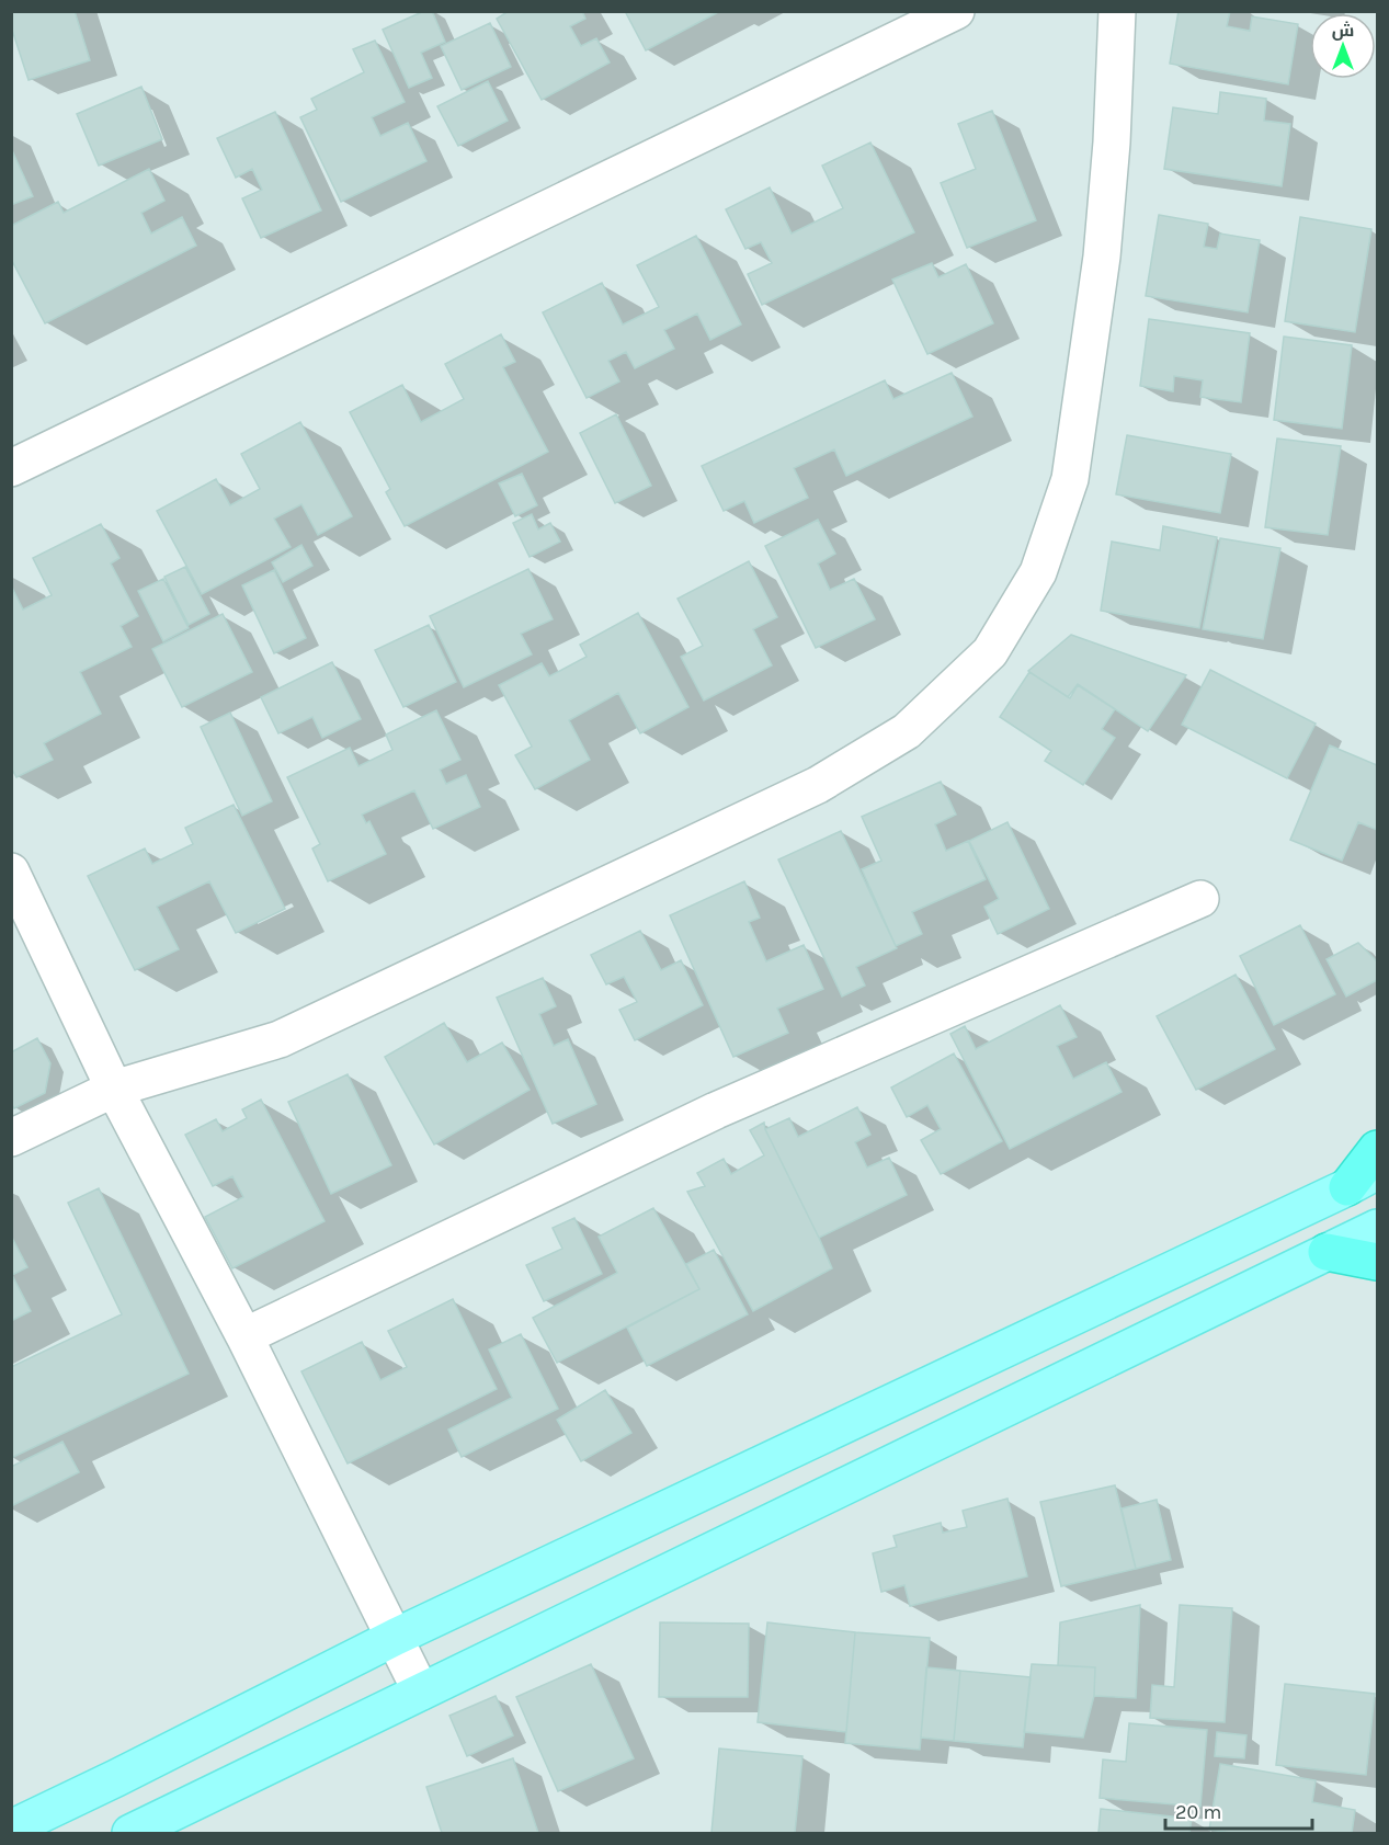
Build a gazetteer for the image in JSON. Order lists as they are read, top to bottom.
{
  "scale_bar": "20 m",
  "north": "top"
}
